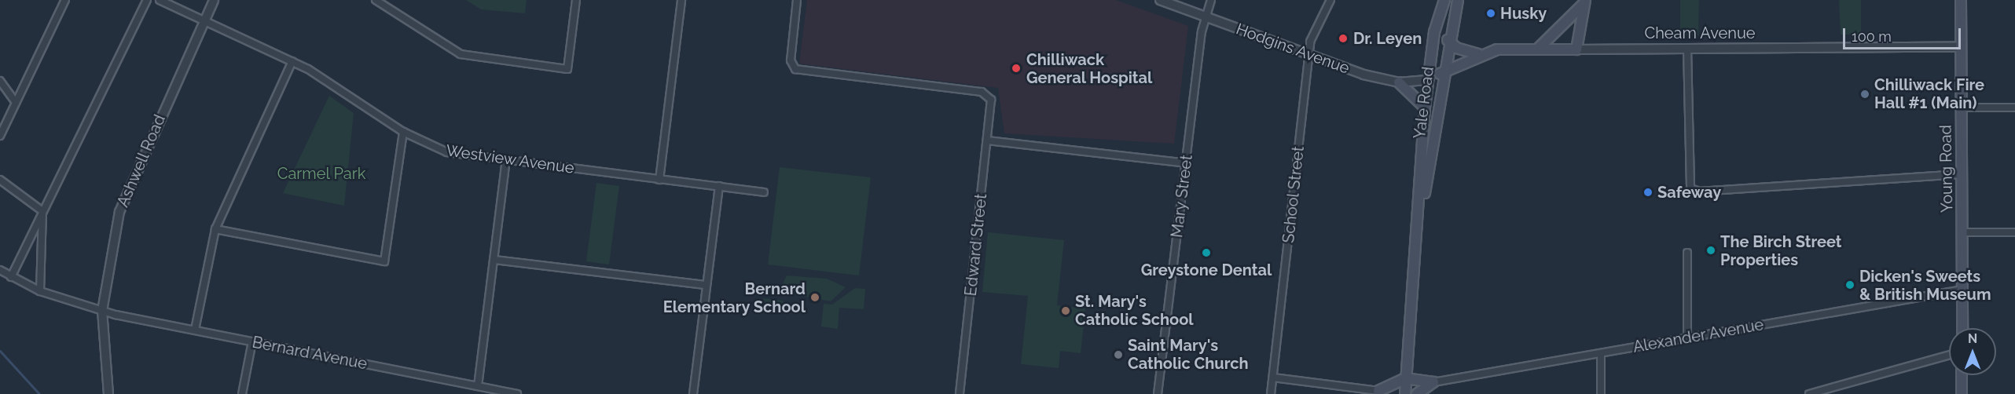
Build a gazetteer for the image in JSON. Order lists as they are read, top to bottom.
{
  "streets": {
    "main road": ["Cheam Avenue", "Yale Road", "Young Road"],
    "street": [
      "Hodgins Avenue",
      "Westview Avenue",
      "Ashwell Road",
      "School Street",
      "Mary Street",
      "Edward Street",
      "Alexander Avenue",
      "Bernard Avenue"
    ]
  },
  "crossings": [
    ["Cheam Avenue", "Hodgins Avenue"],
    ["Cheam Avenue", "Yale Road"],
    ["Cheam Avenue", "Young Road"],
    ["Hodgins Avenue", "Yale Road"],
    ["Hodgins Avenue", "School Street"],
    ["Hodgins Avenue", "Mary Street"],
    ["Westview Avenue", "Ashwell Road"],
    ["Ashwell Road", "Bernard Avenue"],
    ["Young Road", "Alexander Avenue"]
  ],
  "parks": ["Carmel Park"],
  "places": [
    "Husky",
    "Dr. Leyen",
    "Chilliwack General Hospital",
    "Chilliwack Fire Hall #1 (Main)",
    "Safeway",
    "The Birch Street Properties",
    "Greystone Dental",
    "Dicken's Sweets & British Museum",
    "Bernard Elementary School",
    "St. Mary's Catholic School",
    "Saint Mary's Catholic Church"
  ],
  "scale_bar": "100 m",
  "north": "top"
}
